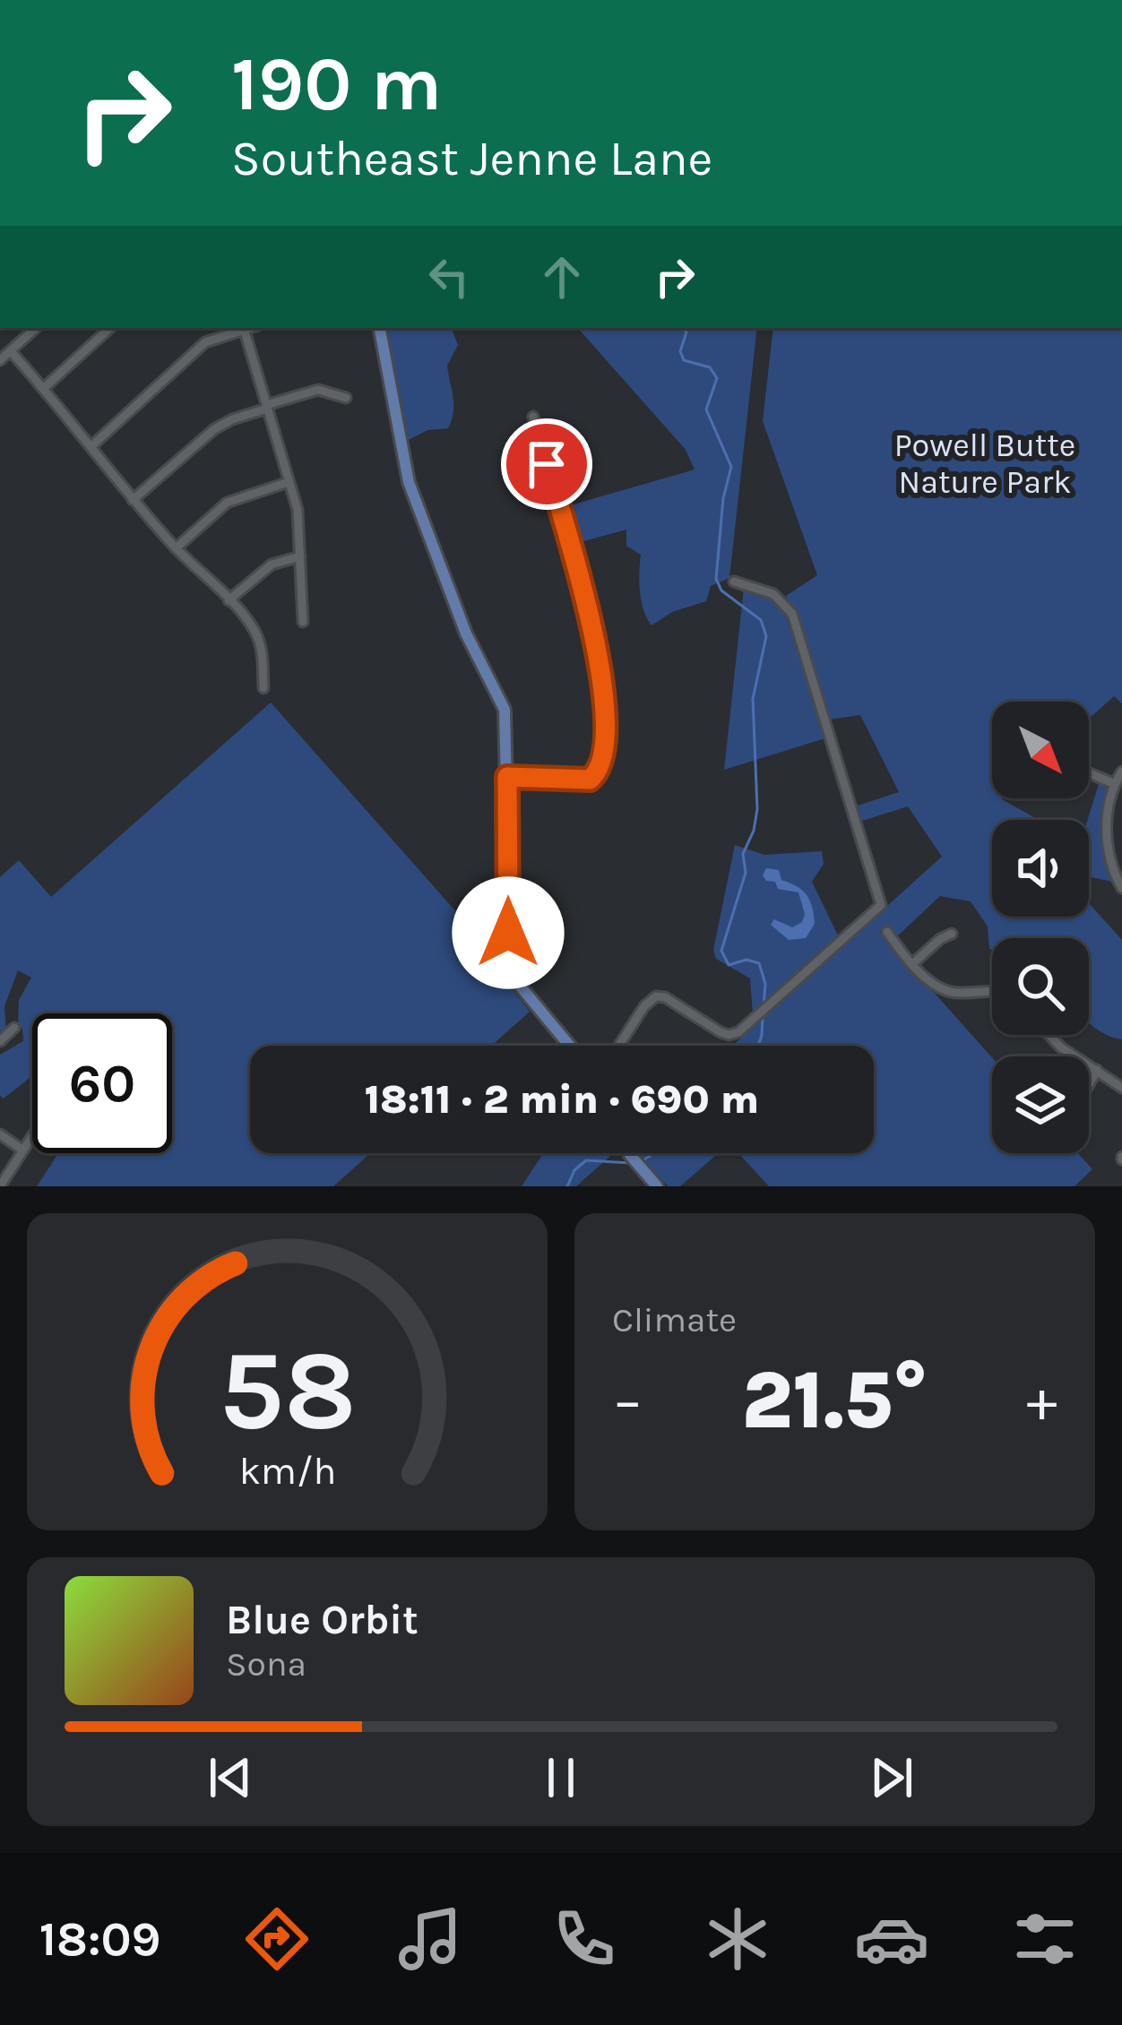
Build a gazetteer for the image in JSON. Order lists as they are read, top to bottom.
{
  "parks": ["Powell Butte Nature Park"],
  "north": "bottom right",
  "page": {
    "turn": ["190 m", "Southeast Jenne Lane"],
    "limit": "60",
    "trip": "18:11 · 2 min · 690 m",
    "tile": "Climate",
    "heat": ["−", "21.5°", "+"],
    "song": ["Blue Orbit", "Sona"],
    "tabs": "18:09",
    "gauge": ["58", "km/h"]
  }
}
